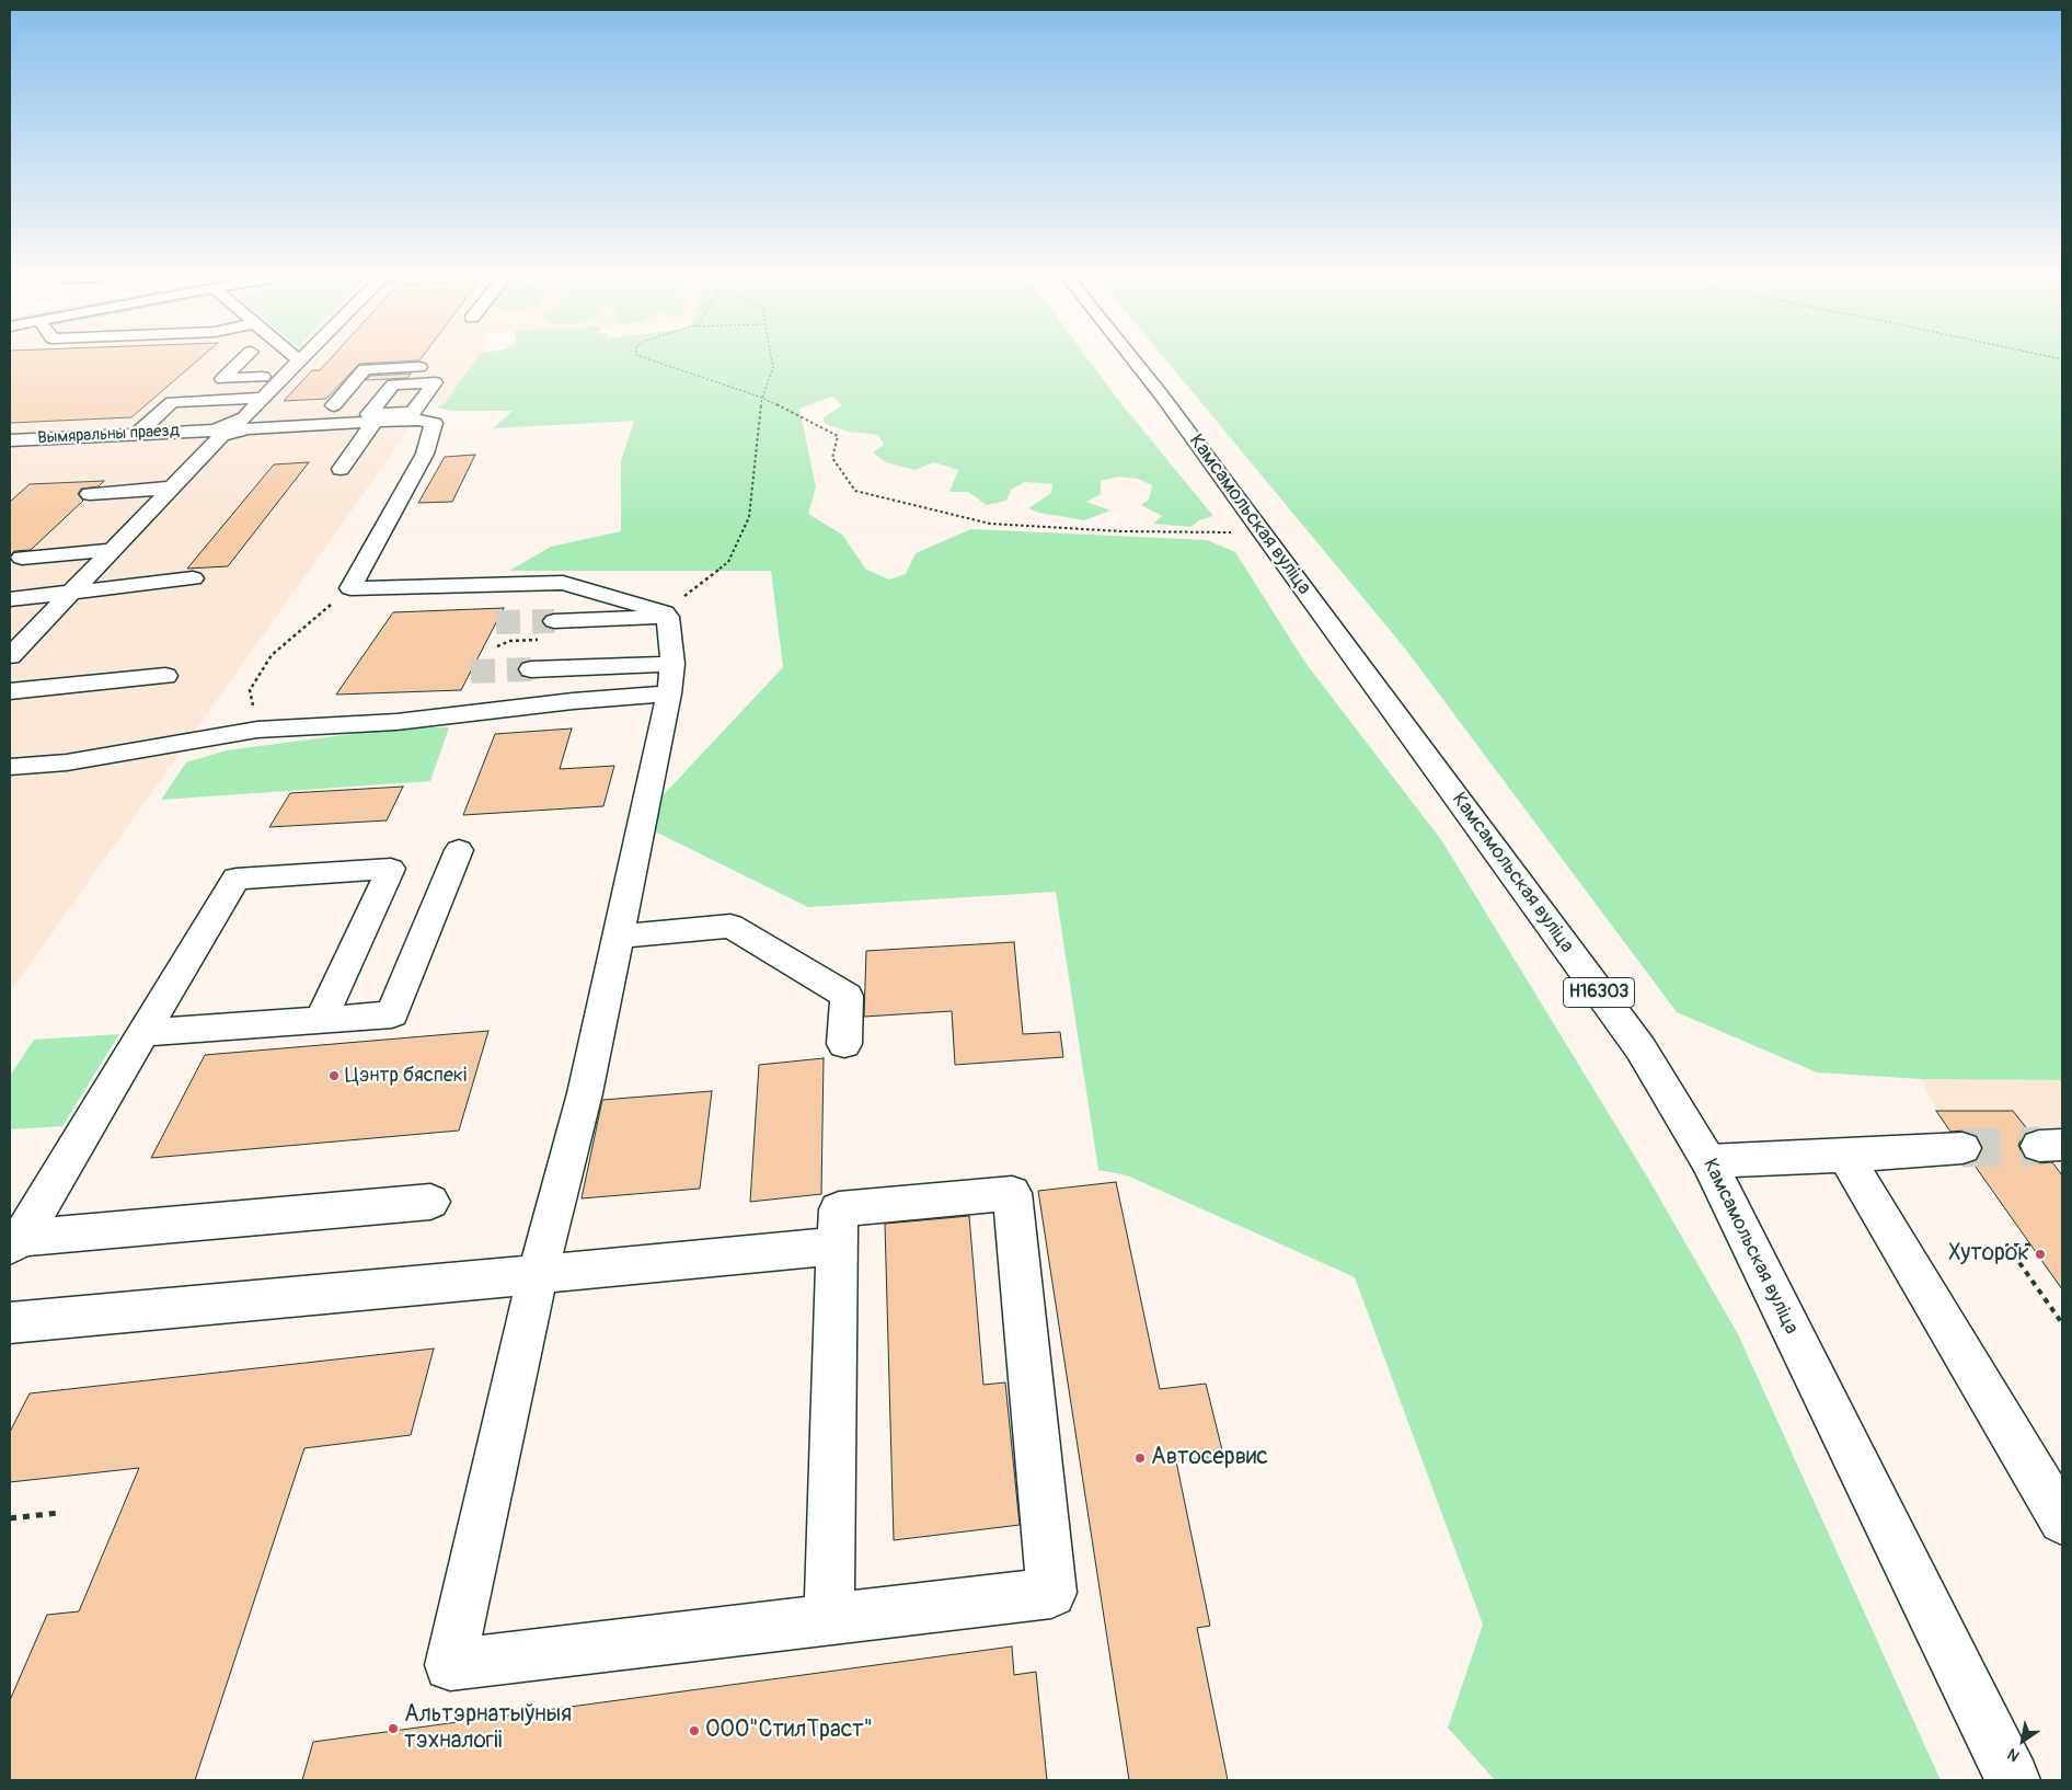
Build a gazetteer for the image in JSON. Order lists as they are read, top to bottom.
{
  "streets": {
    "main road": ["Вымяральны праезд", "Камсамольская вуліца", "Н16303"]
  },
  "places": [
    "Цэнтр бяспекі",
    "Хуторок",
    "Автосервис",
    "Альтэрнатыўныя тэхналогіі",
    "ООО\"СтилТраст\""
  ],
  "north": "bottom left"
}
